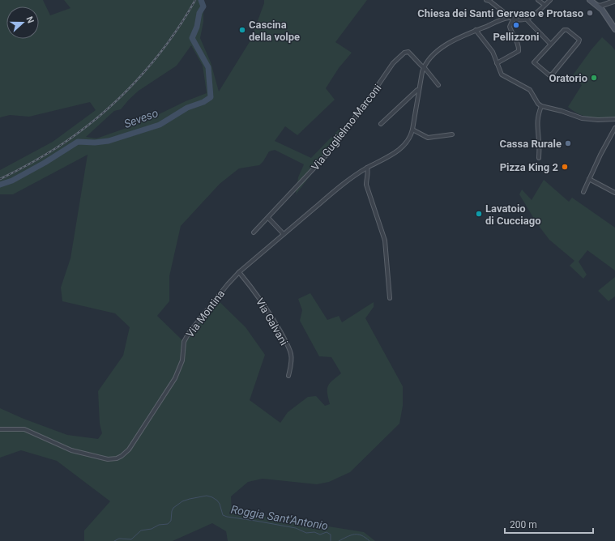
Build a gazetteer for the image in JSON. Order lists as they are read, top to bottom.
{
  "streets": {
    "street": ["Via Guglielmo Marconi", "Via Montina", "Via Galvani"]
  },
  "crossings": [
    ["Via Guglielmo Marconi", "Via Montina"],
    ["Via Montina", "Via Galvani"]
  ],
  "water": ["Seveso", "Roggia Sant'Antonio"],
  "places": [
    "Chiesa dei Santi Gervaso e Protaso",
    "Pellizzoni",
    "Cascina della volpe",
    "Oratorio",
    "Cassa Rurale",
    "Pizza King 2",
    "Lavatoio di Cucciago"
  ],
  "scale_bar": "200 m",
  "north": "right"
}
